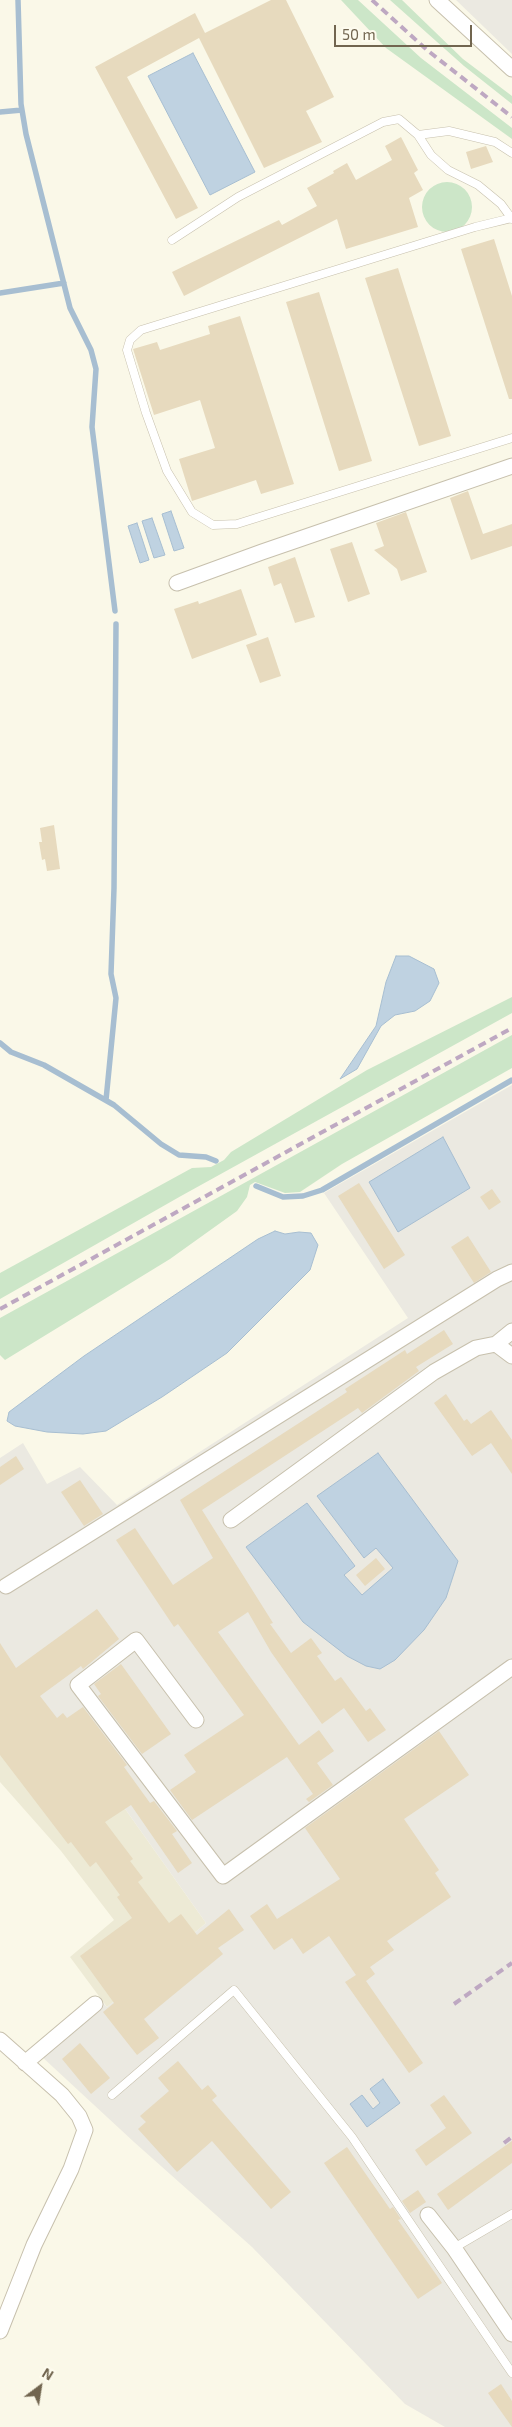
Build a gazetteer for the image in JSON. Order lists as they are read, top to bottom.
{
  "scale_bar": "50 m",
  "north": "top right"
}
